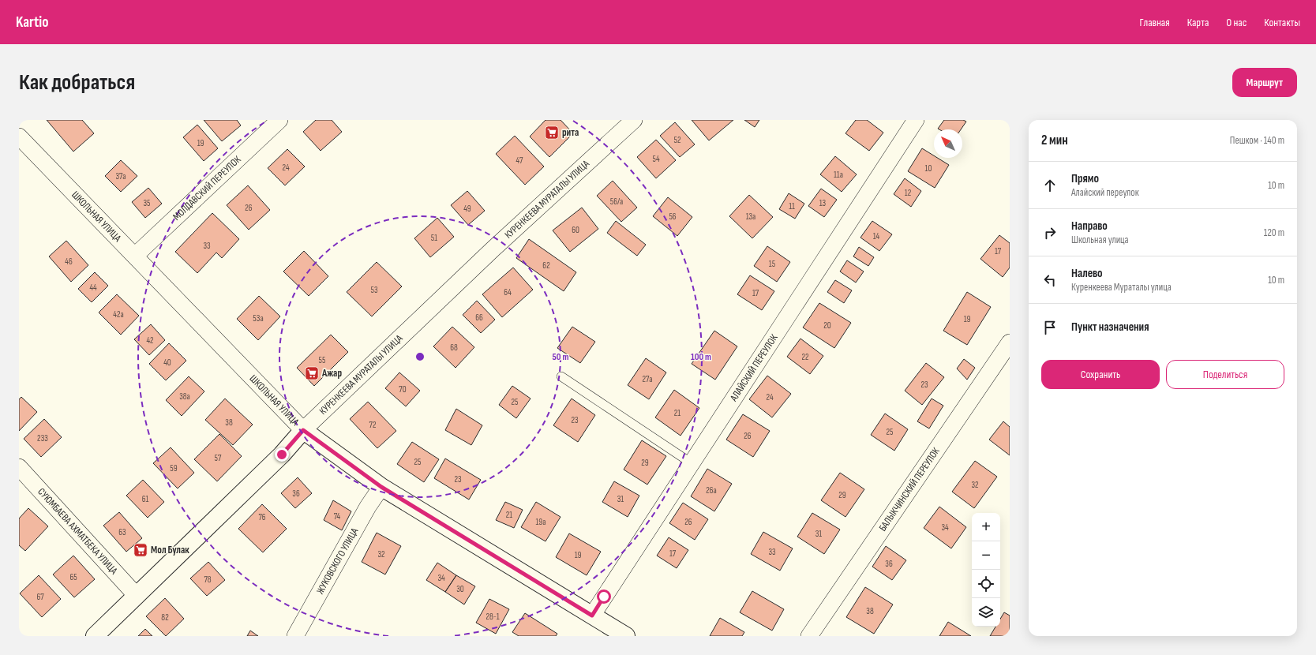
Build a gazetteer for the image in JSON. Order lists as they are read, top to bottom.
{
  "streets": {
    "street": [
      "МОЛДАВСКИЙ ПЕРЕУЛОК",
      "КУРЕНКЕЕВА МУРАТАЛЫ УЛИЦА",
      "ШКОЛЬНАЯ УЛИЦА",
      "АЛАЙСКИЙ ПЕРЕУЛОК",
      "БАЛЫКЧИНСКИЙ ПЕРЕУЛОК",
      "СУЮМБАЕВА АХМАТБЕКА УЛИЦА",
      "ЖУКОВСКОГО УЛИЦА"
    ]
  },
  "crossings": [
    ["МОЛДАВСКИЙ ПЕРЕУЛОК", "ШКОЛЬНАЯ УЛИЦА"],
    ["КУРЕНКЕЕВА МУРАТАЛЫ УЛИЦА", "ШКОЛЬНАЯ УЛИЦА"],
    ["КУРЕНКЕЕВА МУРАТАЛЫ УЛИЦА", "СУЮМБАЕВА АХМАТБЕКА УЛИЦА"],
    ["ШКОЛЬНАЯ УЛИЦА", "АЛАЙСКИЙ ПЕРЕУЛОК"],
    ["ШКОЛЬНАЯ УЛИЦА", "ЖУКОВСКОГО УЛИЦА"]
  ],
  "places": {
    "supermarket": ["рита", "Ажар", "Мол Булак"]
  },
  "house_numbers": [
    "52",
    "19",
    "54",
    "47",
    "24",
    "10",
    "11а",
    "37а",
    "12",
    "56/a",
    "35",
    "13",
    "11",
    "26",
    "49",
    "56",
    "13а",
    "60",
    "14",
    "51",
    "33",
    "17",
    "46",
    "15",
    "62",
    "44",
    "53",
    "64",
    "17",
    "42а",
    "66",
    "53a",
    "19",
    "20",
    "42",
    "68",
    "22",
    "55",
    "40",
    "27а",
    "23",
    "70",
    "38а",
    "24",
    "25",
    "21",
    "23",
    "38",
    "72",
    "25",
    "26",
    "233",
    "57",
    "25",
    "29",
    "59",
    "23",
    "32",
    "26а",
    "36",
    "29",
    "61",
    "31",
    "21",
    "74",
    "76",
    "19а",
    "26",
    "34",
    "63",
    "31",
    "33",
    "17",
    "32",
    "19",
    "36",
    "65",
    "34",
    "78",
    "30",
    "67",
    "38",
    "28-1",
    "82"
  ],
  "north": "top left",
  "page": {
    "header": "Kartio",
    "nav": [
      "Главная",
      "Карта",
      "О нас",
      "Контакты"
    ],
    "buttons": [
      "Маршрут",
      ["Сохранить", "Поделиться"]
    ],
    "title": "Как добраться",
    "heading": ["2 мин", "Пешком · 140 m"],
    "list": [
      ["Прямо", "Алайский переулок", "10 m"],
      ["Направо", "Школьная улица", "120 m"],
      ["Налево", "Куренкеева Мураталы улица", "10 m"],
      "Пункт назначения"
    ],
    "map_buttons": ["+", "−"]
  },
  "rings": ["50 m", "100 m"]
}
